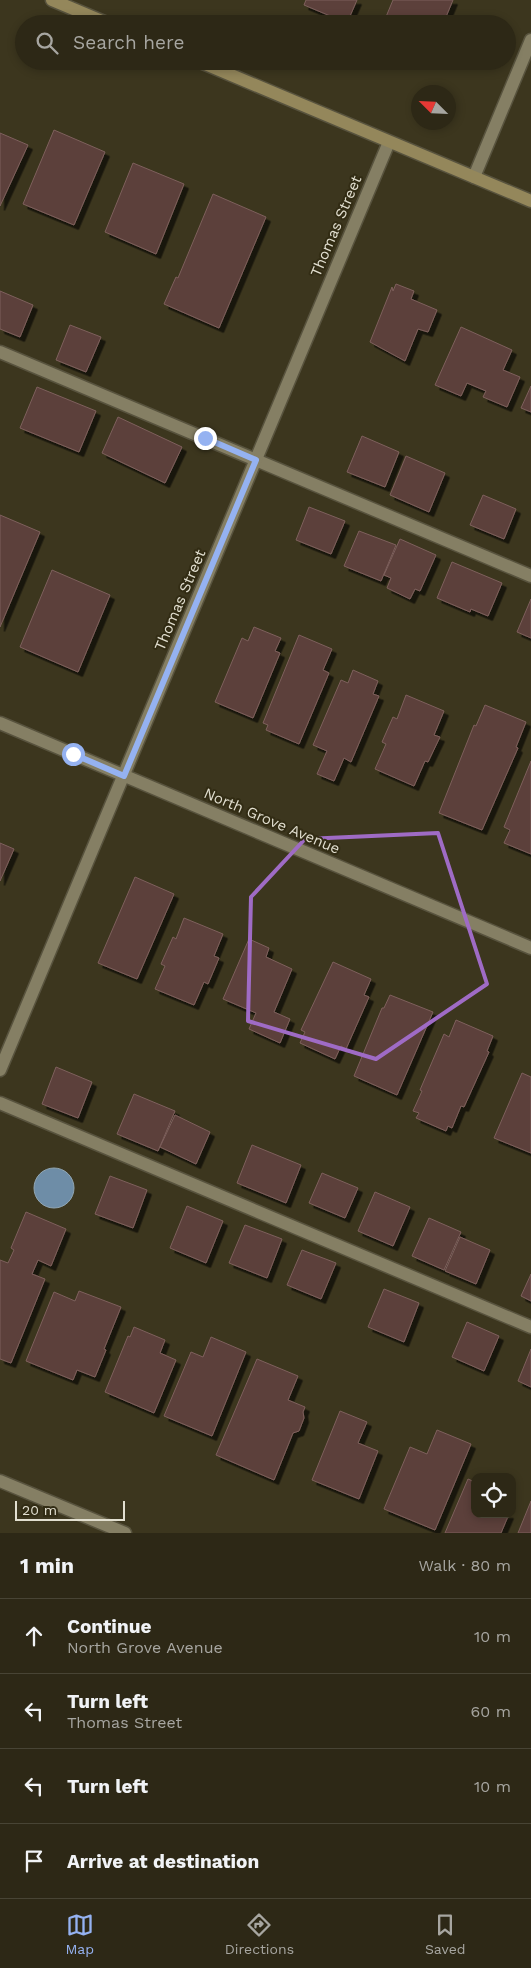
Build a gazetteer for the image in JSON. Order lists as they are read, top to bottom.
{
  "streets": {
    "street": ["Thomas Street", "North Grove Avenue"]
  },
  "crossings": [
    ["Thomas Street", "North Grove Avenue"]
  ],
  "scale_bar": "20 m",
  "north": "top left",
  "page": {
    "search": "Search here",
    "scale": "20 m",
    "heading": ["1 min", "Walk · 80 m"],
    "list": [
      ["Continue", "North Grove Avenue", "10 m"],
      ["Turn left", "Thomas Street", "60 m"],
      ["Turn left", "10 m"],
      "Arrive at destination"
    ],
    "nav": ["Map", "Directions", "Saved"]
  }
}
